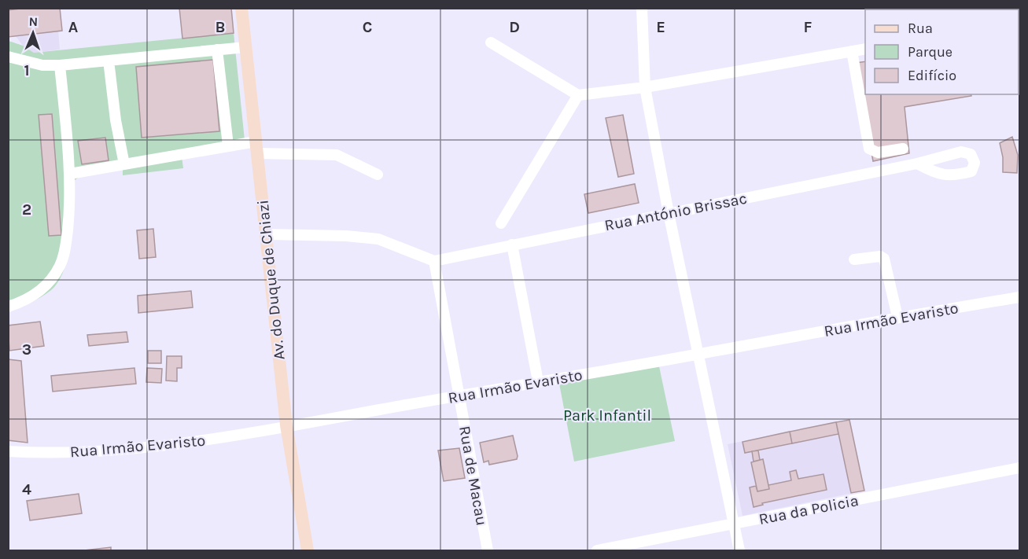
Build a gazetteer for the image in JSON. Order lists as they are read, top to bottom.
{
  "streets": {
    "main road": ["Av. do Duque de Chiazi"],
    "street": [
      "Rua António Brissac",
      "Rua Irmão Evaristo",
      "Rua de Macau",
      "Rua da Policia"
    ]
  },
  "crossings": [
    ["Rua António Brissac", "Rua de Macau"],
    ["Av. do Duque de Chiazi", "Rua Irmão Evaristo"],
    ["Rua Irmão Evaristo", "Rua de Macau"]
  ],
  "parks": ["Park Infantil"],
  "legend": ["Rua", "Parque", "Edifício"],
  "north": "top",
  "grid": {
    "columns": [
      "A",
      "B",
      "C",
      "D",
      "E",
      "F"
    ],
    "rows": [
      "1",
      "2",
      "3",
      "4"
    ]
  }
}
